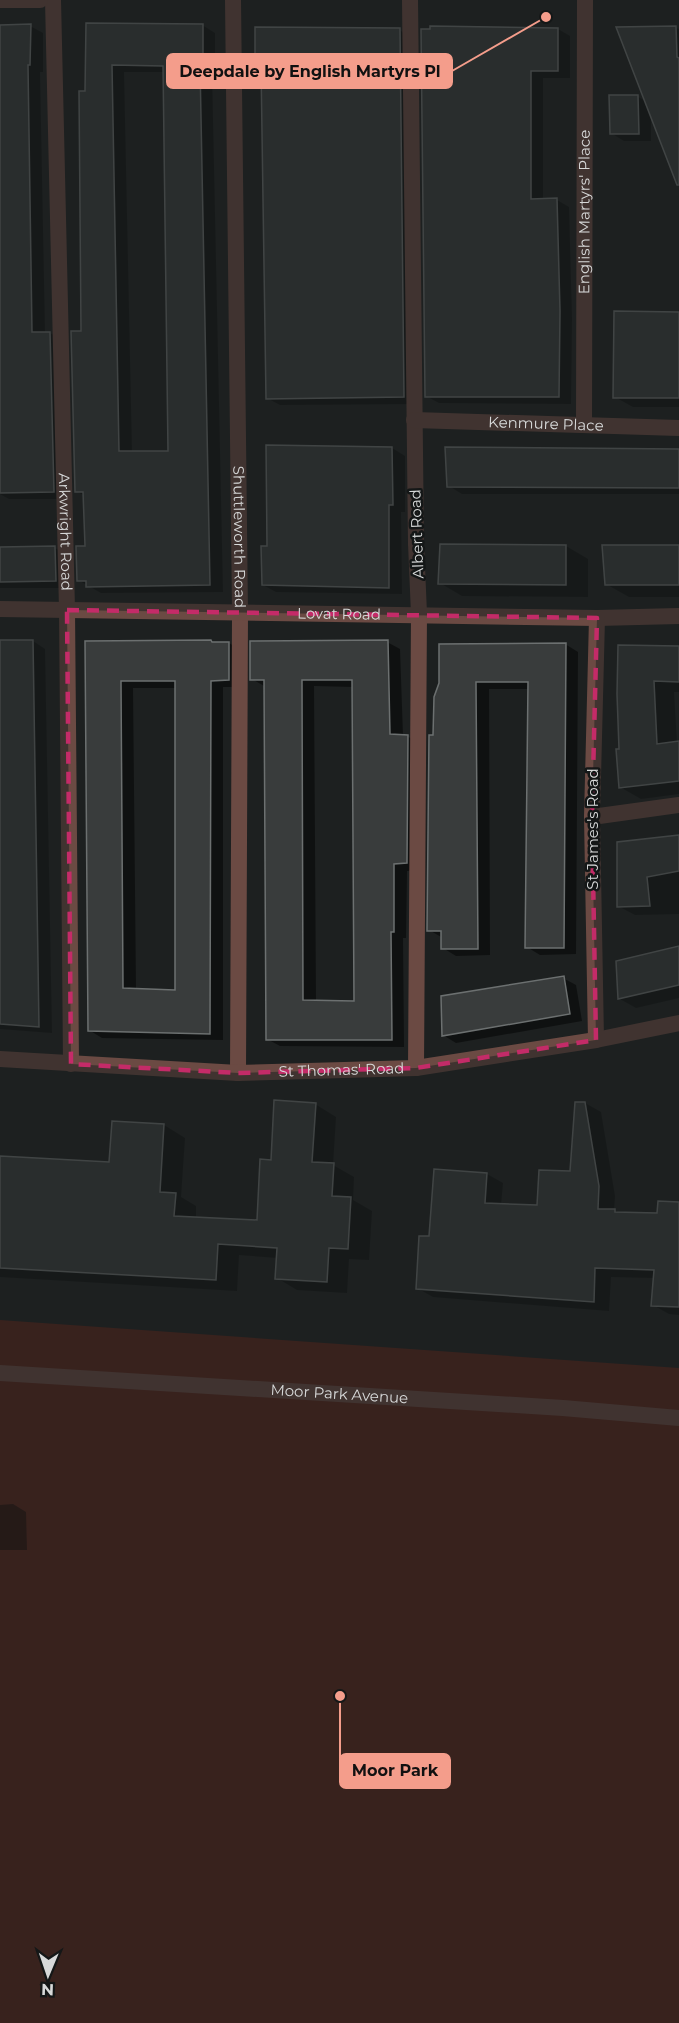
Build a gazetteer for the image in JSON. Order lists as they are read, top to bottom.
{
  "streets": {
    "street": [
      "English Martyrs' Place",
      "Kenmure Place",
      "Arkwright Road",
      "Albert Road",
      "Shuttleworth Road",
      "Lovat Road",
      "St James's Road",
      "St Thomas' Road",
      "Moor Park Avenue"
    ]
  },
  "crossings": [
    ["English Martyrs' Place", "Kenmure Place"],
    ["Kenmure Place", "Albert Road"],
    ["Arkwright Road", "Lovat Road"],
    ["Arkwright Road", "St Thomas' Road"],
    ["Albert Road", "Lovat Road"],
    ["Albert Road", "St Thomas' Road"],
    ["Shuttleworth Road", "Lovat Road"],
    ["Shuttleworth Road", "St Thomas' Road"],
    ["Lovat Road", "St James's Road"],
    ["St James's Road", "St Thomas' Road"]
  ],
  "places": ["Deepdale by English Martyrs Pl", "Moor Park"],
  "north": "bottom"
}
